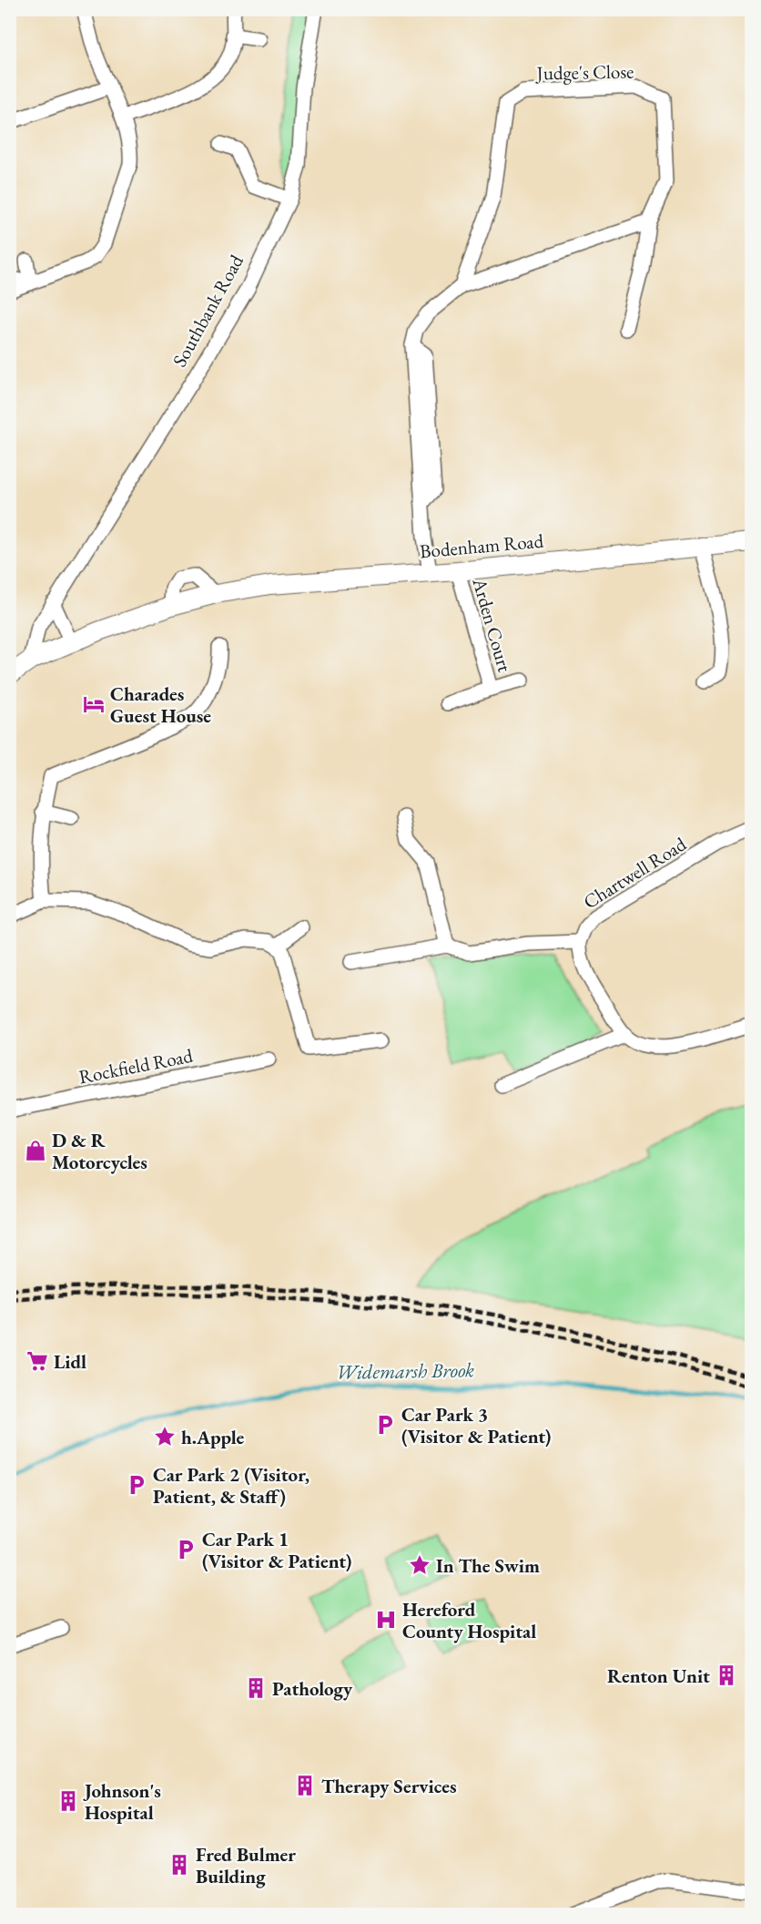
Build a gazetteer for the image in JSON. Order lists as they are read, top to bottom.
{
  "streets": {
    "street": [
      "Judge's Close",
      "Southbank Road",
      "Bodenham Road",
      "Arden Court",
      "Chartwell Road",
      "Rockfield Road"
    ]
  },
  "crossings": [
    ["Southbank Road", "Bodenham Road"],
    ["Bodenham Road", "Arden Court"]
  ],
  "water": ["Widemarsh Brook"],
  "places": {
    "hotel": ["Charades Guest House"],
    "shop": ["D & R Motorcycles"],
    "supermarket": ["Lidl"],
    "parking": ["Car Park 3 (Visitor & Patient)", "Car Park 2 (Visitor, Patient, & Staff)", "Car Park 1 (Visitor & Patient)"],
    "place": ["h.Apple", "In The Swim"],
    "hospital": ["Hereford County Hospital"],
    "building": [
      "Renton Unit",
      "Pathology",
      "Therapy Services",
      "Johnson's Hospital",
      "Fred Bulmer Building"
    ]
  }
}
